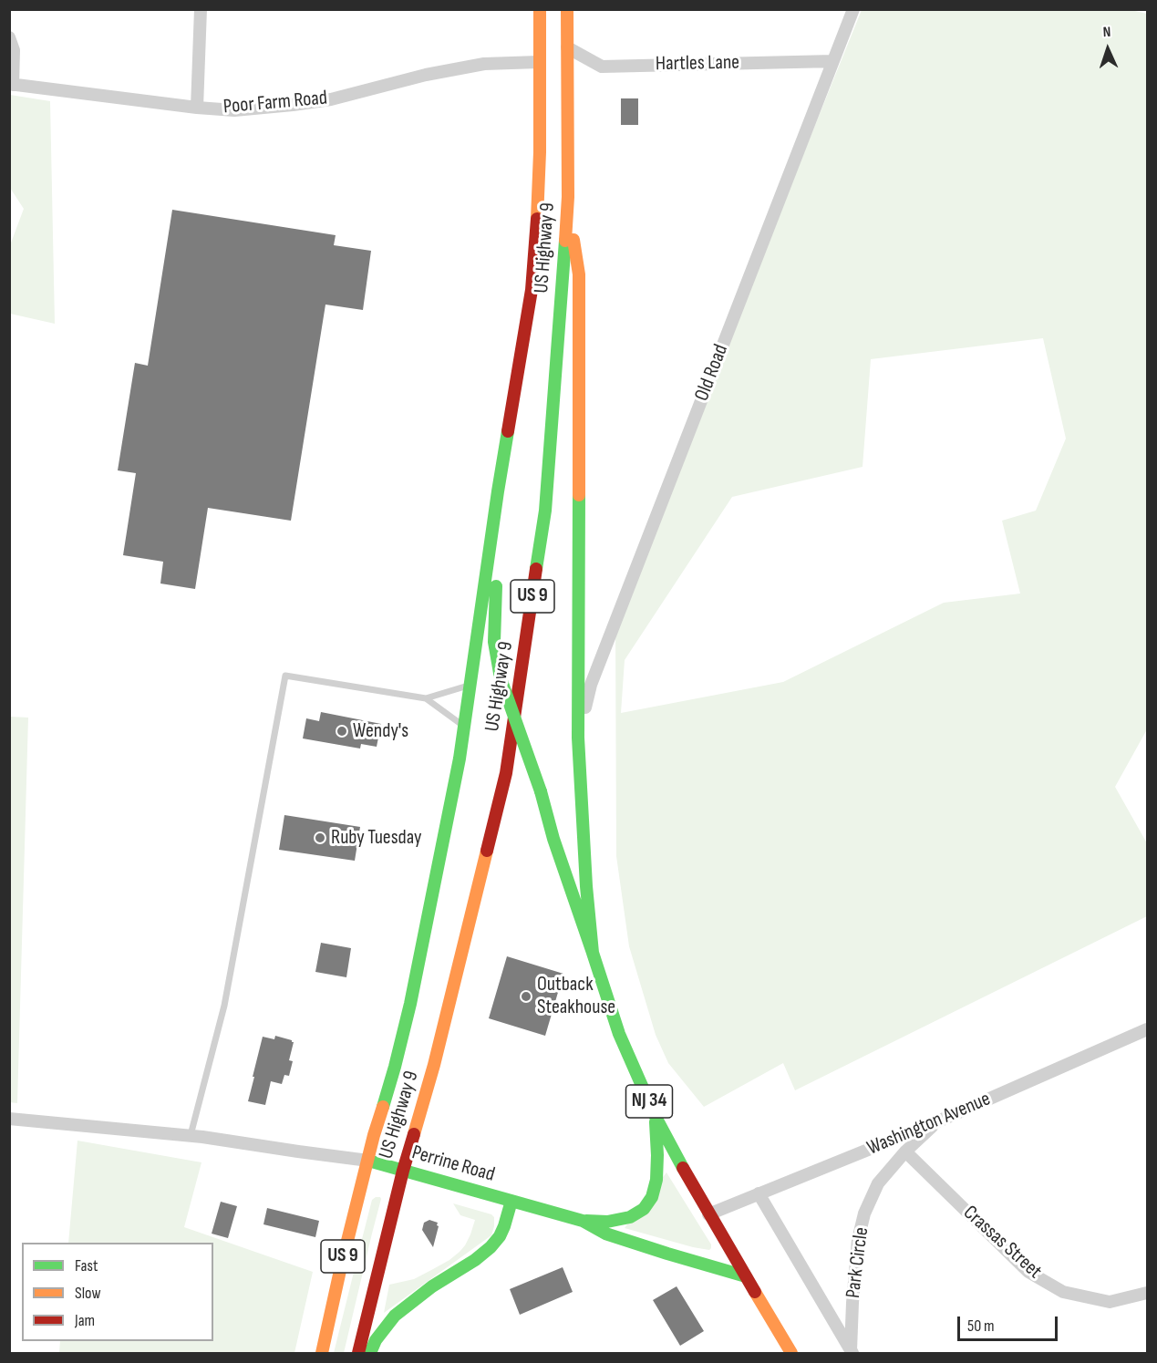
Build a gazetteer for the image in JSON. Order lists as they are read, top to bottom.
{
  "streets": {
    "main road": [
      "US Highway 9",
      "US 9",
      "NJ 34",
      "Perrine Road"
    ],
    "street": [
      "Hartles Lane",
      "Poor Farm Road",
      "Old Road",
      "Washington Avenue",
      "Crassas Street",
      "Park Circle"
    ]
  },
  "crossings": [
    ["Hartles Lane", "US Highway 9"],
    ["Hartles Lane", "Old Road"],
    ["Poor Farm Road", "US Highway 9"],
    ["US Highway 9", "Perrine Road"],
    ["NJ 34", "Washington Avenue"],
    ["NJ 34", "Perrine Road"],
    ["Washington Avenue", "Park Circle"],
    ["Crassas Street", "Park Circle"]
  ],
  "places": ["Wendy's", "Ruby Tuesday", "Outback Steakhouse"],
  "legend": ["Fast", "Slow", "Jam"],
  "scale_bar": "50 m",
  "north": "top"
}
